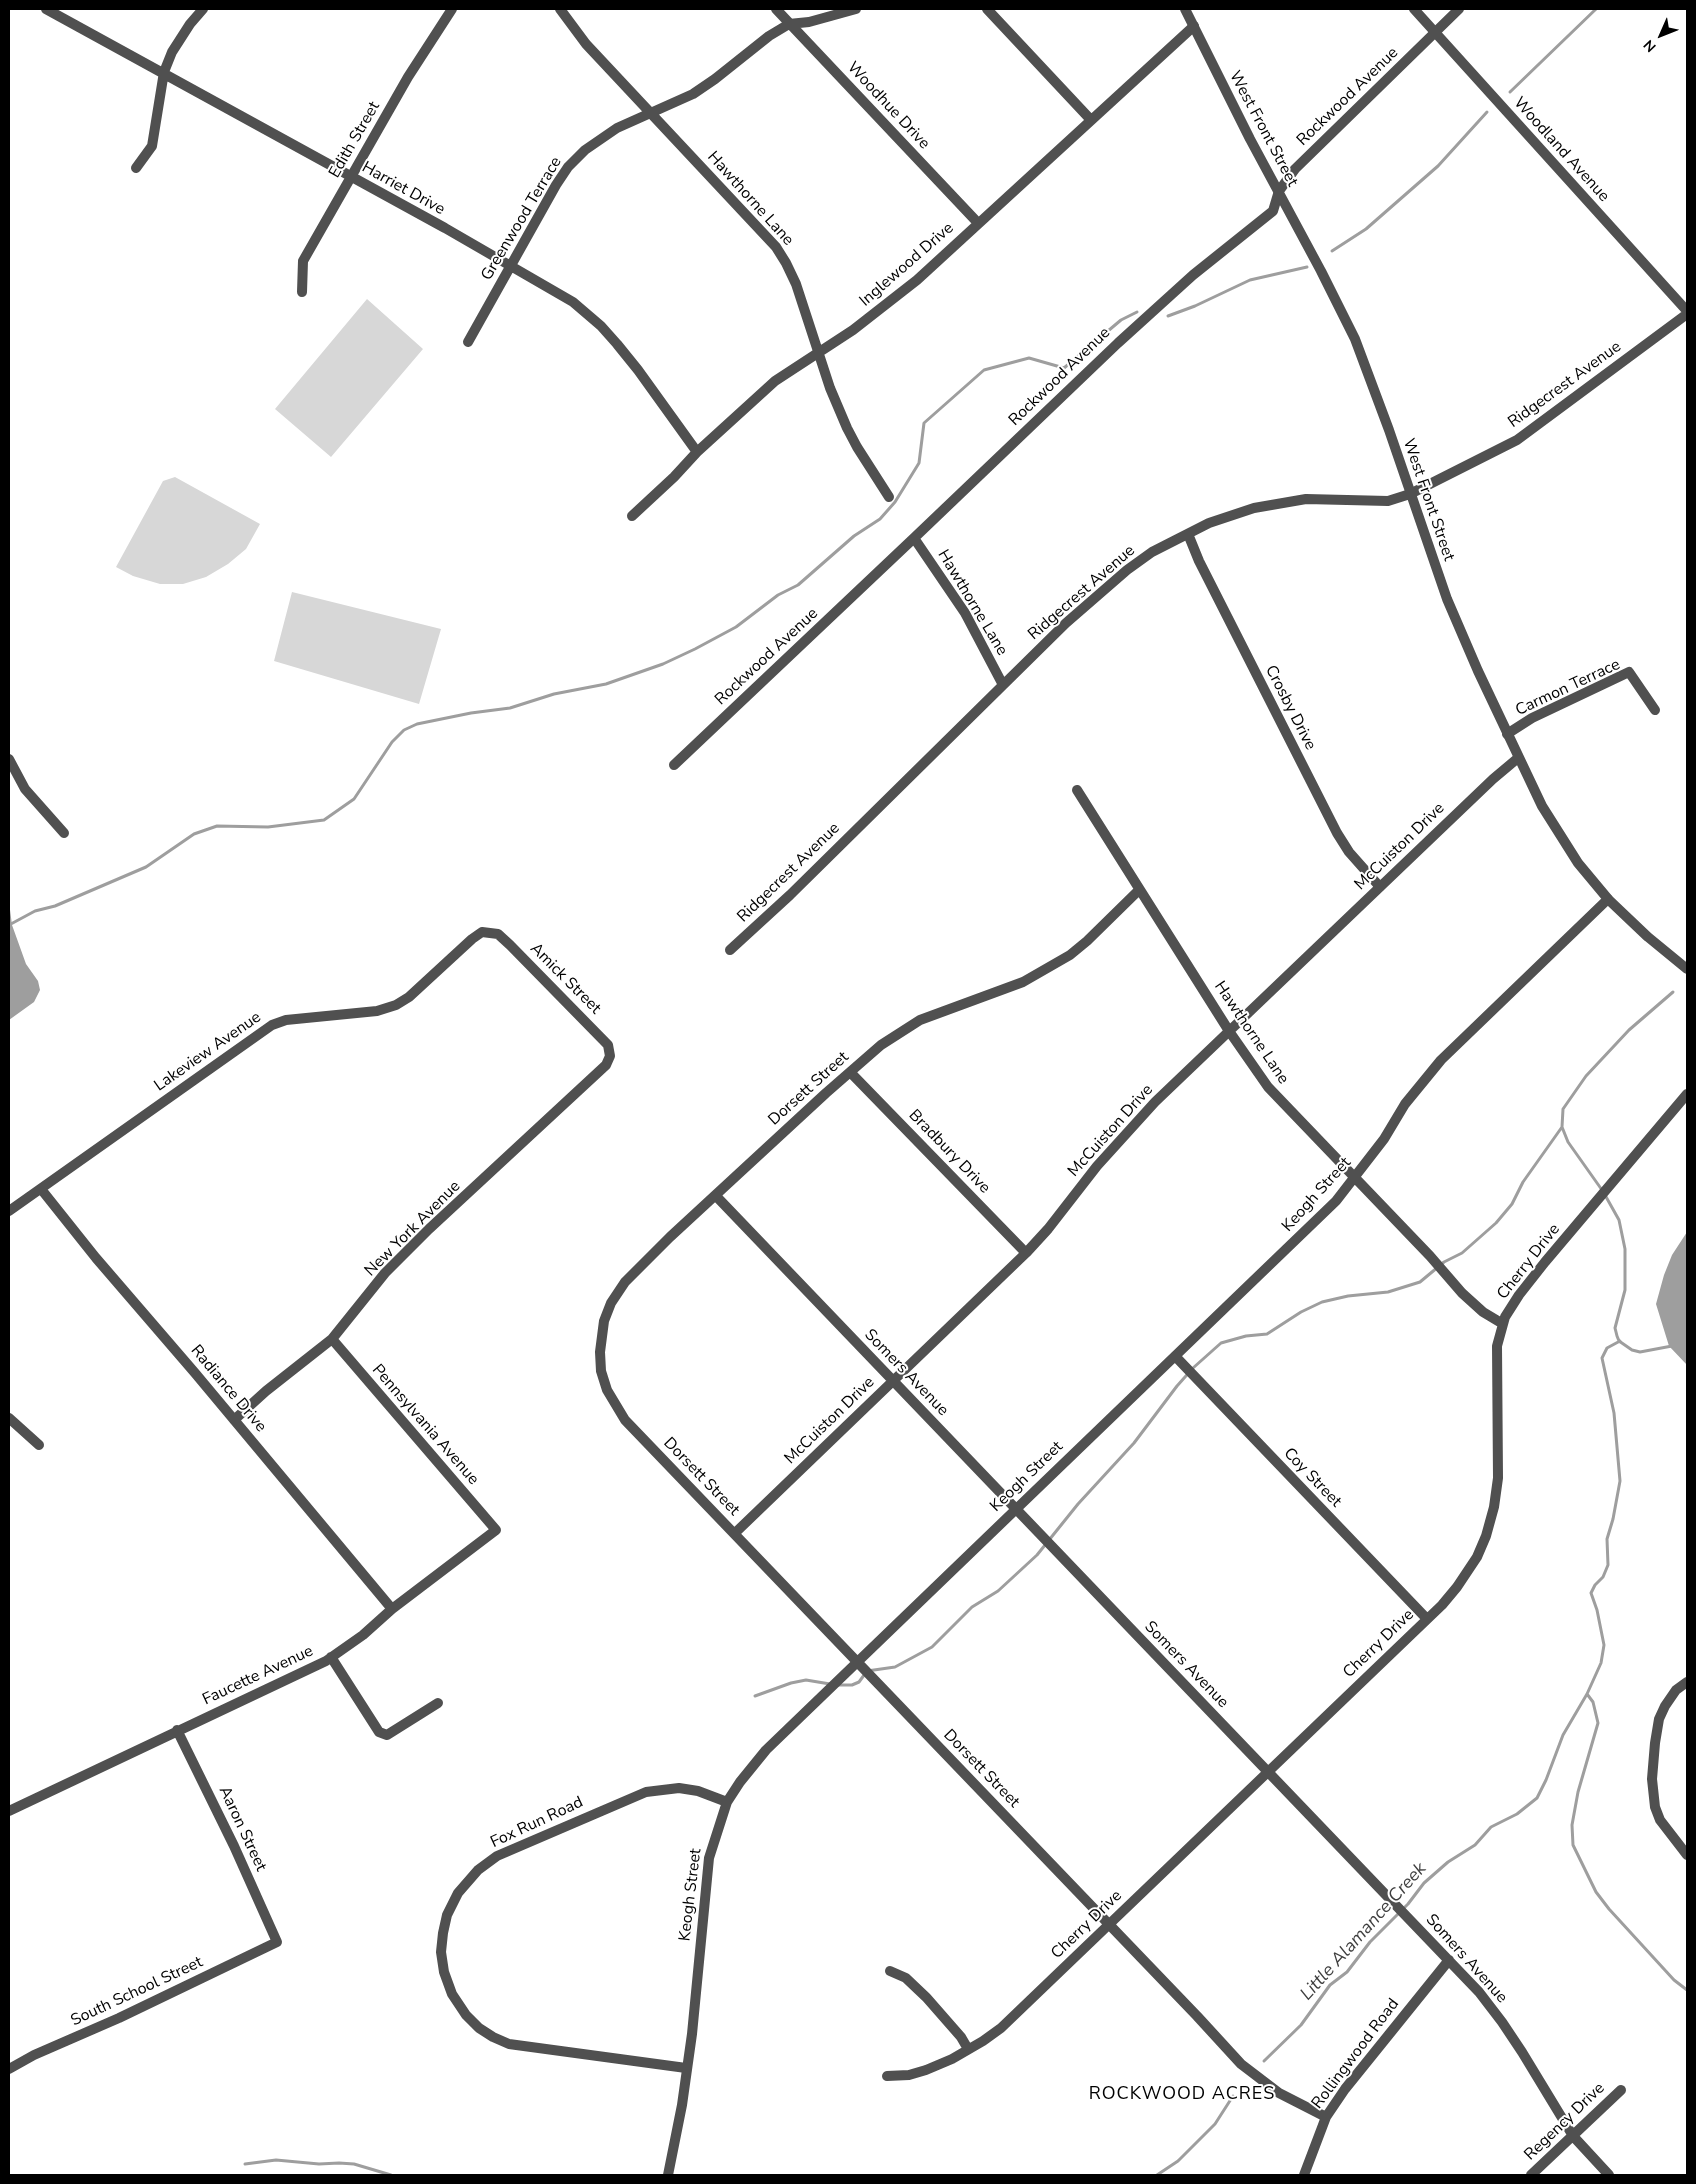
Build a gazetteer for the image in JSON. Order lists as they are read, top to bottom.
{
  "streets": {
    "street": [
      "Rockwood Avenue",
      "Woodhue Drive",
      "West Front Street",
      "Edith Street",
      "Woodland Avenue",
      "Harriet Drive",
      "Hawthorne Lane",
      "Greenwood Terrace",
      "Inglewood Drive",
      "Ridgecrest Avenue",
      "Carmon Terrace",
      "Crosby Drive",
      "McCuiston Drive",
      "Amick Street",
      "Lakeview Avenue",
      "Dorsett Street",
      "Bradbury Drive",
      "Keogh Street",
      "New York Avenue",
      "Cherry Drive",
      "Somers Avenue",
      "Radiance Drive",
      "Pennsylvania Avenue",
      "Coy Street",
      "Faucette Avenue",
      "Fox Run Road",
      "Aaron Street",
      "South School Street",
      "Rollingwood Road",
      "Regency Drive"
    ]
  },
  "crossings": [
    ["Rockwood Avenue", "West Front Street"],
    ["Rockwood Avenue", "Woodland Avenue"],
    ["Rockwood Avenue", "Hawthorne Lane"],
    ["Woodhue Drive", "Greenwood Terrace"],
    ["Woodhue Drive", "Inglewood Drive"],
    ["West Front Street", "Inglewood Drive"],
    ["West Front Street", "Ridgecrest Avenue"],
    ["West Front Street", "Carmon Terrace"],
    ["West Front Street", "McCuiston Drive"],
    ["West Front Street", "Keogh Street"],
    ["Edith Street", "Harriet Drive"],
    ["Woodland Avenue", "Ridgecrest Avenue"],
    ["Harriet Drive", "Greenwood Terrace"],
    ["Harriet Drive", "Inglewood Drive"],
    ["Hawthorne Lane", "Greenwood Terrace"],
    ["Hawthorne Lane", "Inglewood Drive"],
    ["Hawthorne Lane", "Ridgecrest Avenue"],
    ["Hawthorne Lane", "McCuiston Drive"],
    ["Hawthorne Lane", "Dorsett Street"],
    ["Hawthorne Lane", "Keogh Street"],
    ["Hawthorne Lane", "Cherry Drive"],
    ["Ridgecrest Avenue", "Crosby Drive"],
    ["Crosby Drive", "McCuiston Drive"],
    ["McCuiston Drive", "Dorsett Street"],
    ["McCuiston Drive", "Bradbury Drive"],
    ["McCuiston Drive", "Somers Avenue"],
    ["Amick Street", "Lakeview Avenue"],
    ["Amick Street", "New York Avenue"],
    ["Lakeview Avenue", "Radiance Drive"],
    ["Dorsett Street", "Bradbury Drive"],
    ["Dorsett Street", "Keogh Street"],
    ["Dorsett Street", "Cherry Drive"],
    ["Dorsett Street", "Somers Avenue"],
    ["Dorsett Street", "Rollingwood Road"],
    ["Keogh Street", "Somers Avenue"],
    ["Keogh Street", "Coy Street"],
    ["Keogh Street", "Fox Run Road"],
    ["New York Avenue", "Radiance Drive"],
    ["New York Avenue", "Pennsylvania Avenue"],
    ["Cherry Drive", "Somers Avenue"],
    ["Cherry Drive", "Coy Street"],
    ["Somers Avenue", "Rollingwood Road"],
    ["Somers Avenue", "Regency Drive"],
    ["Radiance Drive", "Faucette Avenue"],
    ["Pennsylvania Avenue", "Faucette Avenue"],
    ["Faucette Avenue", "Aaron Street"],
    ["Aaron Street", "South School Street"]
  ],
  "districts": ["ROCKWOOD ACRES"],
  "water": ["Little Alamance Creek"],
  "north": "bottom left"
}
